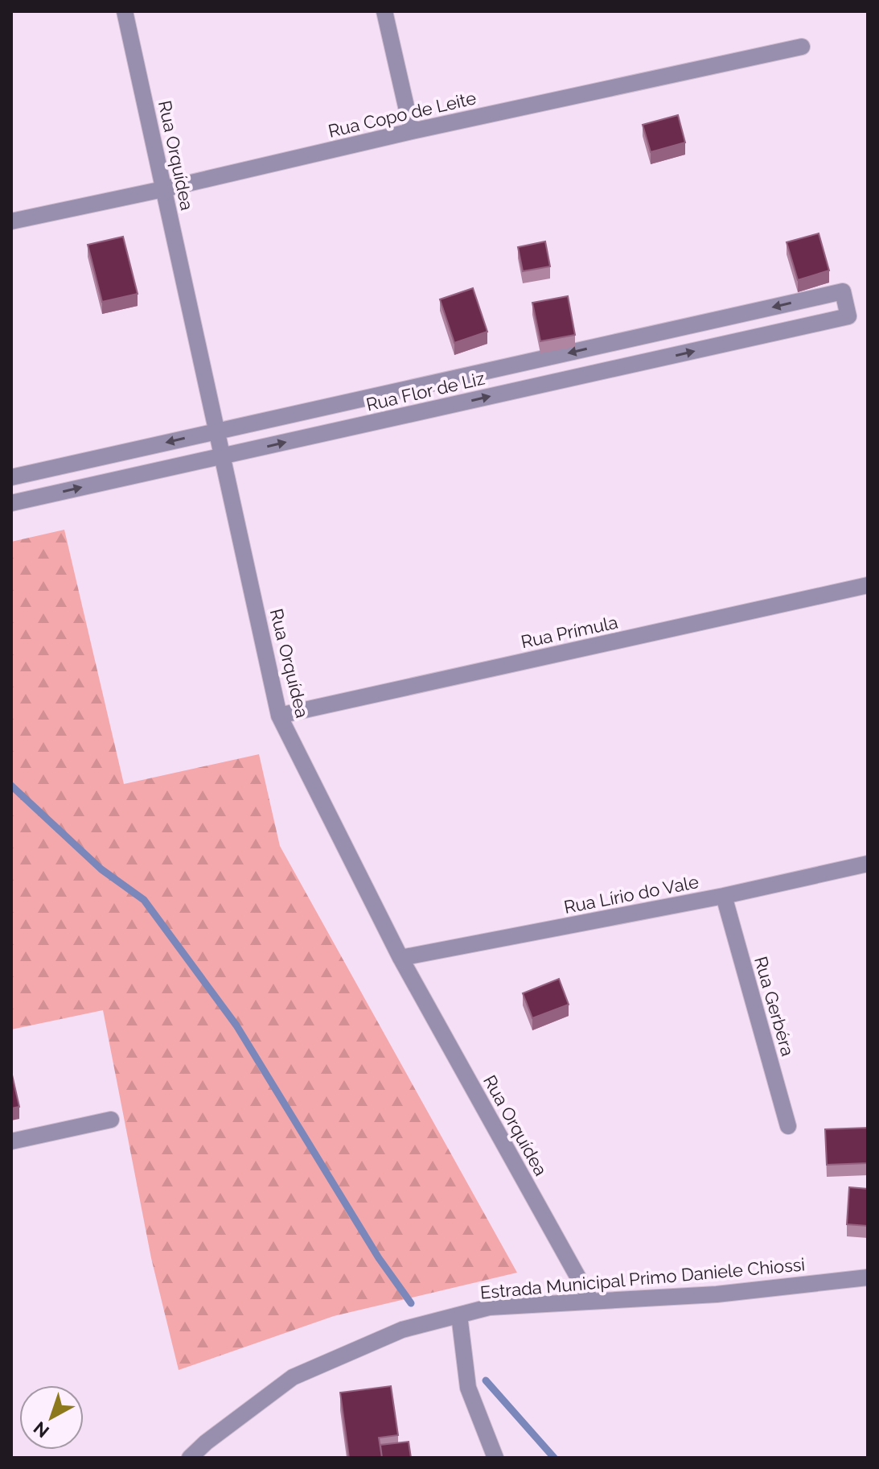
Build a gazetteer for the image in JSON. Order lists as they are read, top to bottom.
{
  "streets": {
    "street": [
      "Rua Copo de Leite",
      "Rua Orquídea",
      "Rua Flor de Liz",
      "Rua Prímula",
      "Rua Lírio do Vale",
      "Rua Gerbéra",
      "Estrada Municipal Primo Daniele Chiossi"
    ]
  },
  "crossings": [
    ["Rua Copo de Leite", "Rua Orquídea"],
    ["Rua Orquídea", "Rua Flor de Liz"],
    ["Rua Orquídea", "Rua Prímula"],
    ["Rua Orquídea", "Rua Lírio do Vale"],
    ["Rua Orquídea", "Estrada Municipal Primo Daniele Chiossi"],
    ["Rua Lírio do Vale", "Rua Gerbéra"]
  ],
  "north": "bottom left"
}
